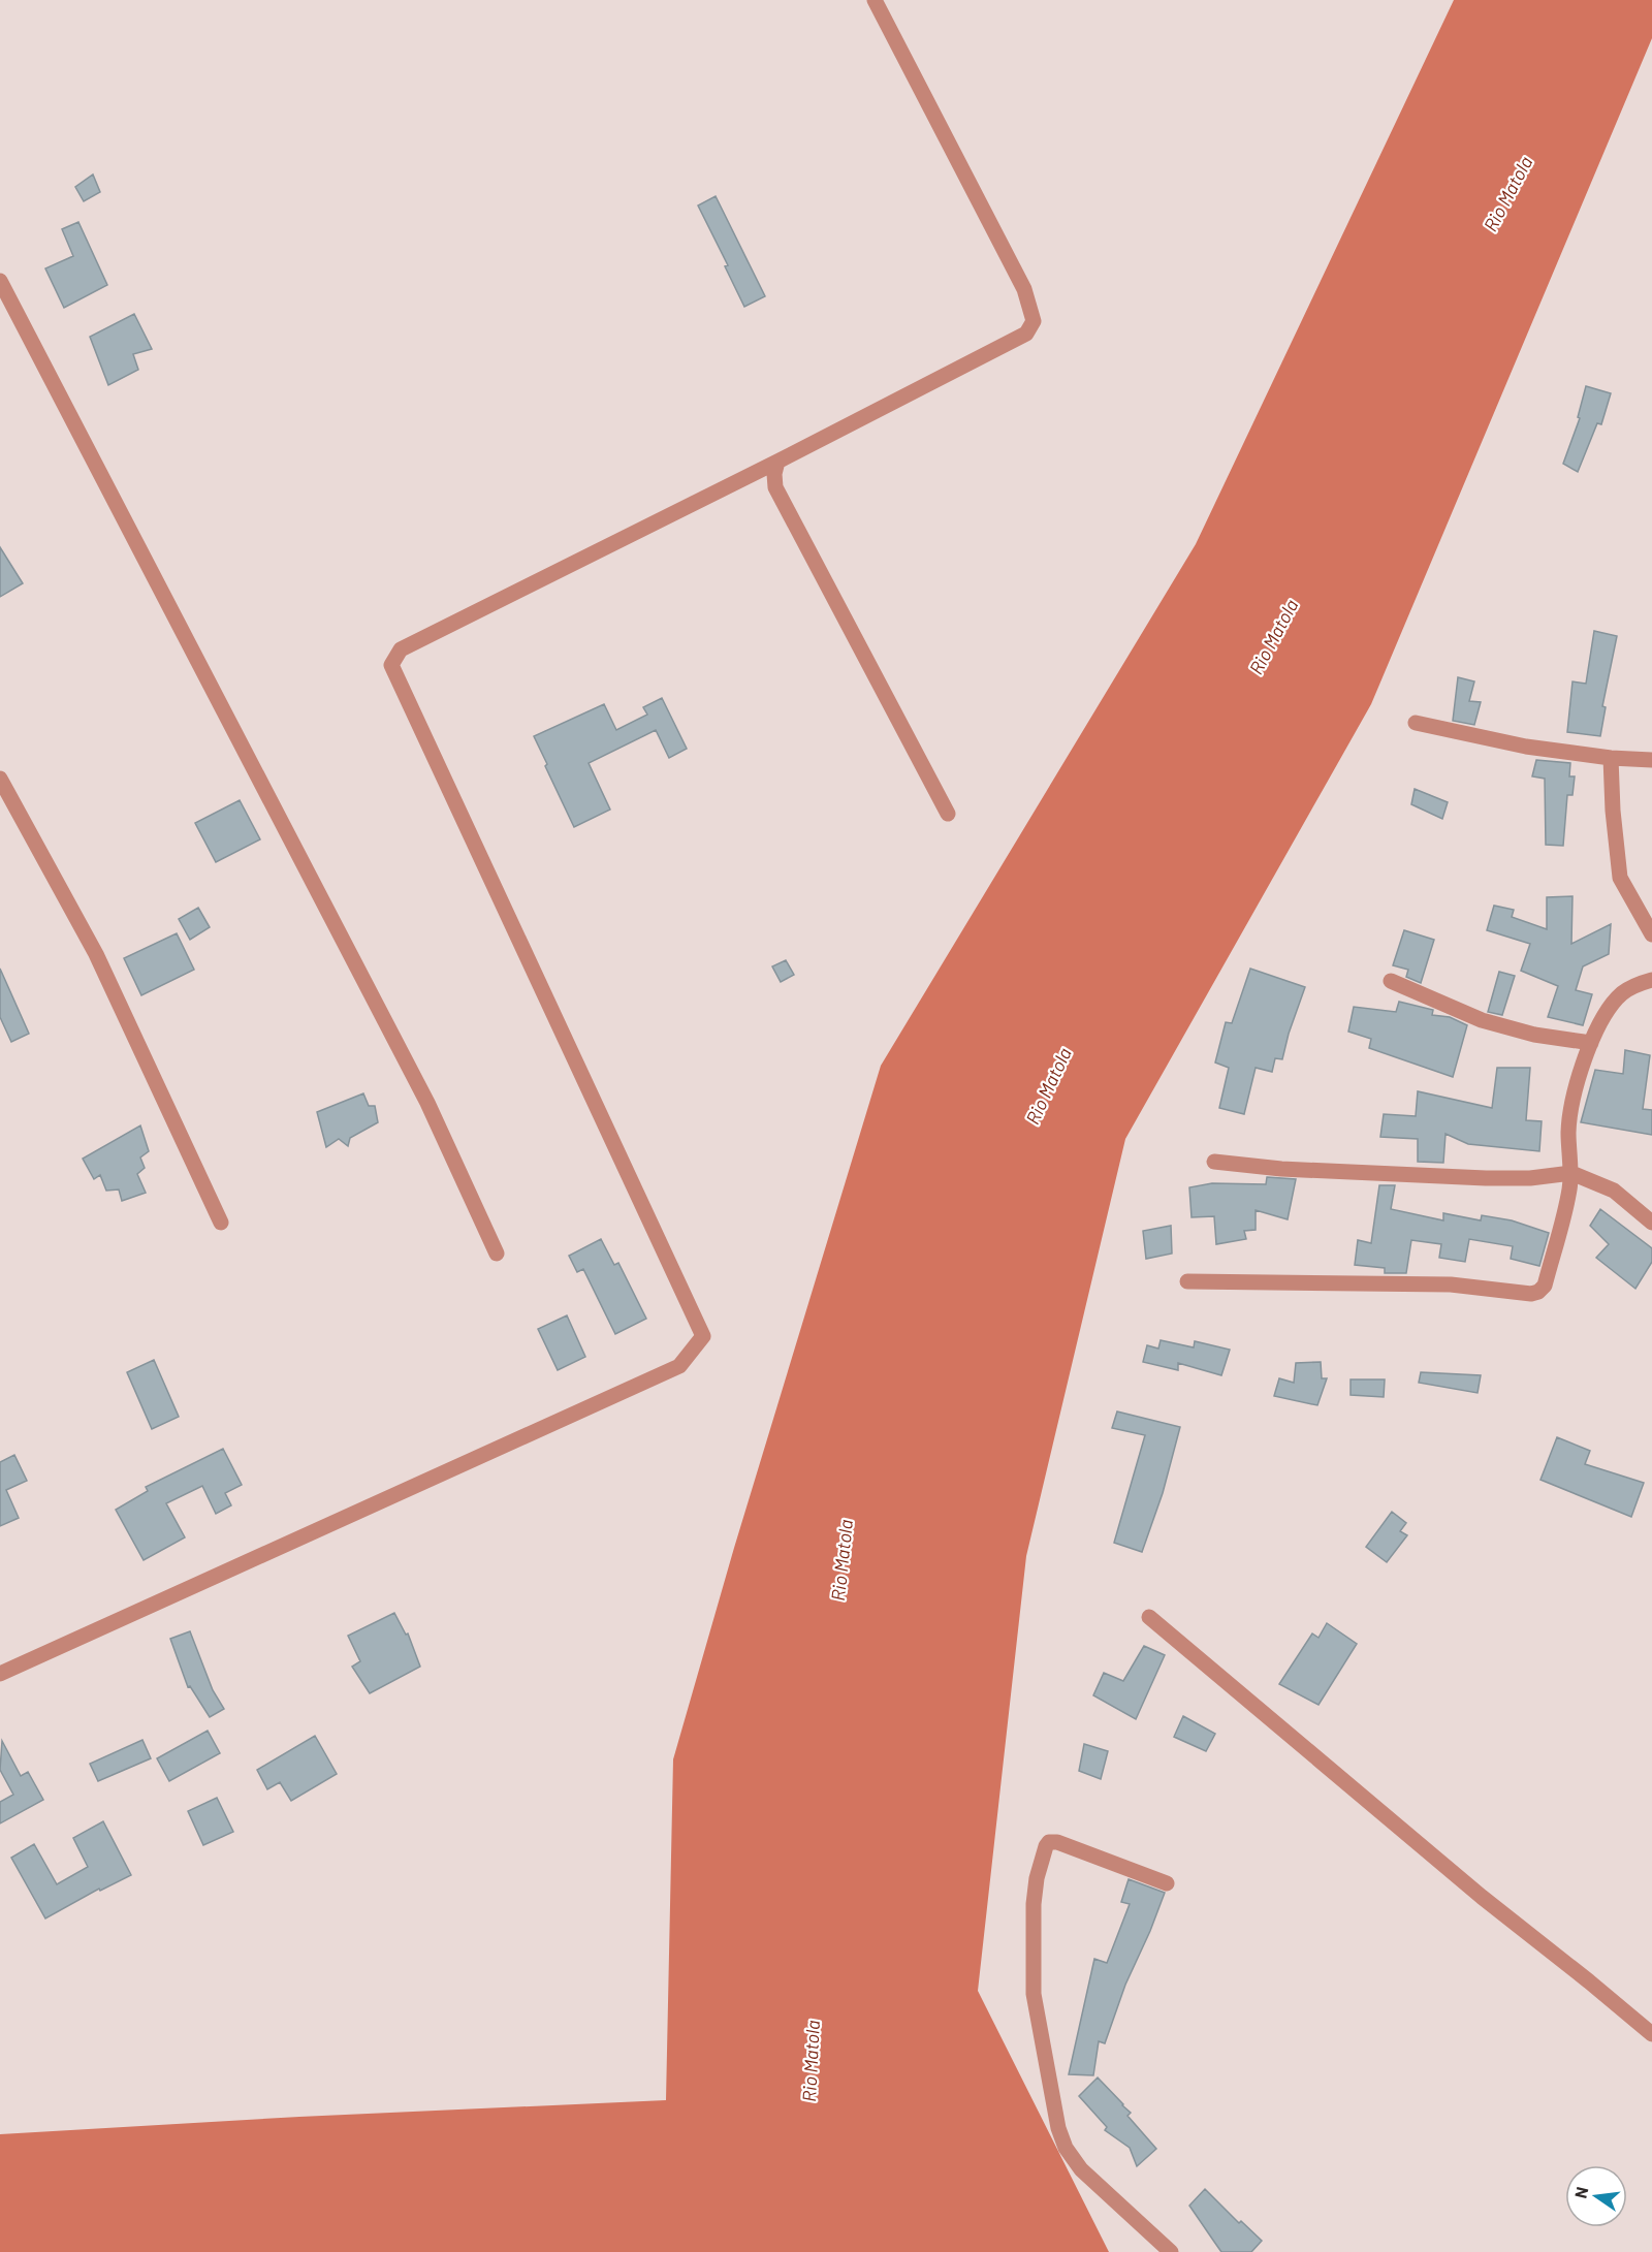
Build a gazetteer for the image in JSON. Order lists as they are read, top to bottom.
{
  "water": ["Rio Matola"],
  "north": "left"
}
